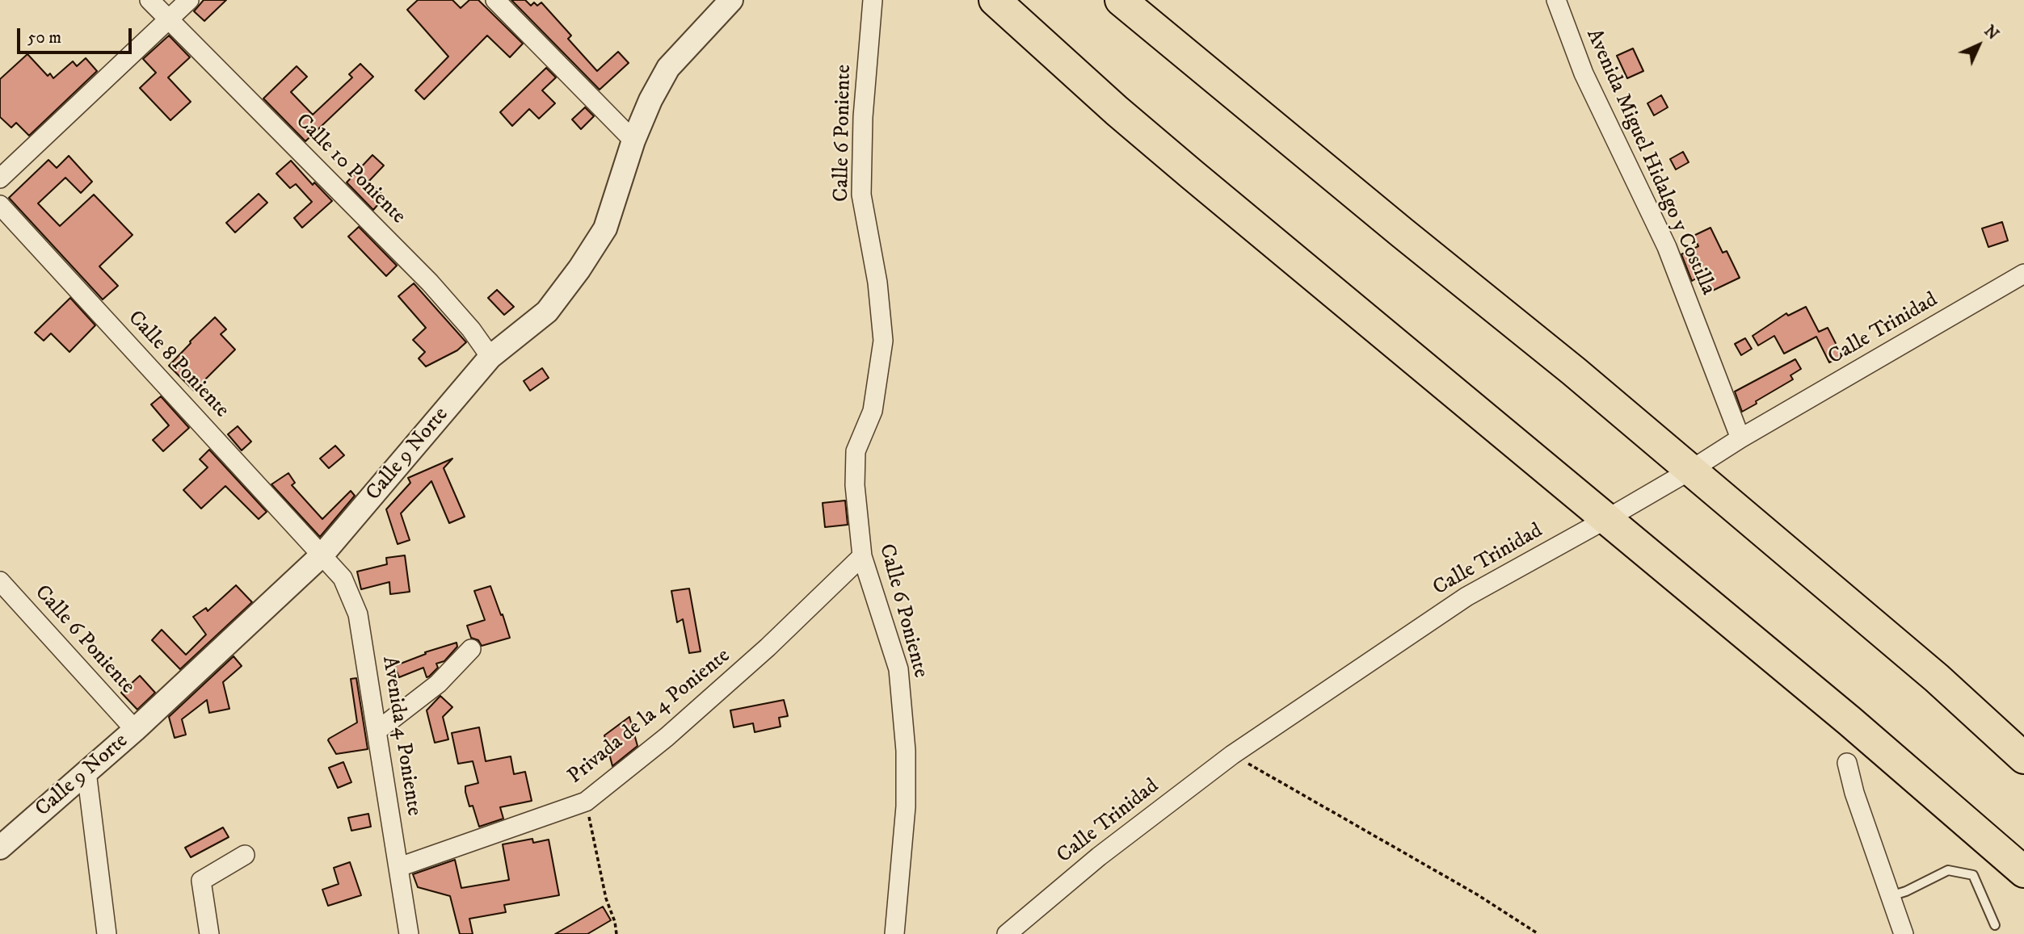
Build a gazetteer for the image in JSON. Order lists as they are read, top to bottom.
{
  "streets": {
    "street": [
      "Calle 6 Poniente",
      "Avenida Miguel Hidalgo y Costilla",
      "Calle 10 Poniente",
      "Calle Trinidad",
      "Calle 8 Poniente",
      "Calle 9 Norte",
      "Privada de la 4 Poniente",
      "Avenida 4 Poniente"
    ]
  },
  "crossings": [
    ["Calle 6 Poniente", "Calle 9 Norte"],
    ["Calle 6 Poniente", "Privada de la 4 Poniente"],
    ["Avenida Miguel Hidalgo y Costilla", "Calle Trinidad"],
    ["Calle 10 Poniente", "Calle 9 Norte"],
    ["Calle 8 Poniente", "Calle 9 Norte"],
    ["Calle 8 Poniente", "Avenida 4 Poniente"],
    ["Calle 9 Norte", "Avenida 4 Poniente"],
    ["Privada de la 4 Poniente", "Avenida 4 Poniente"]
  ],
  "scale_bar": "50 m",
  "north": "top right"
}
